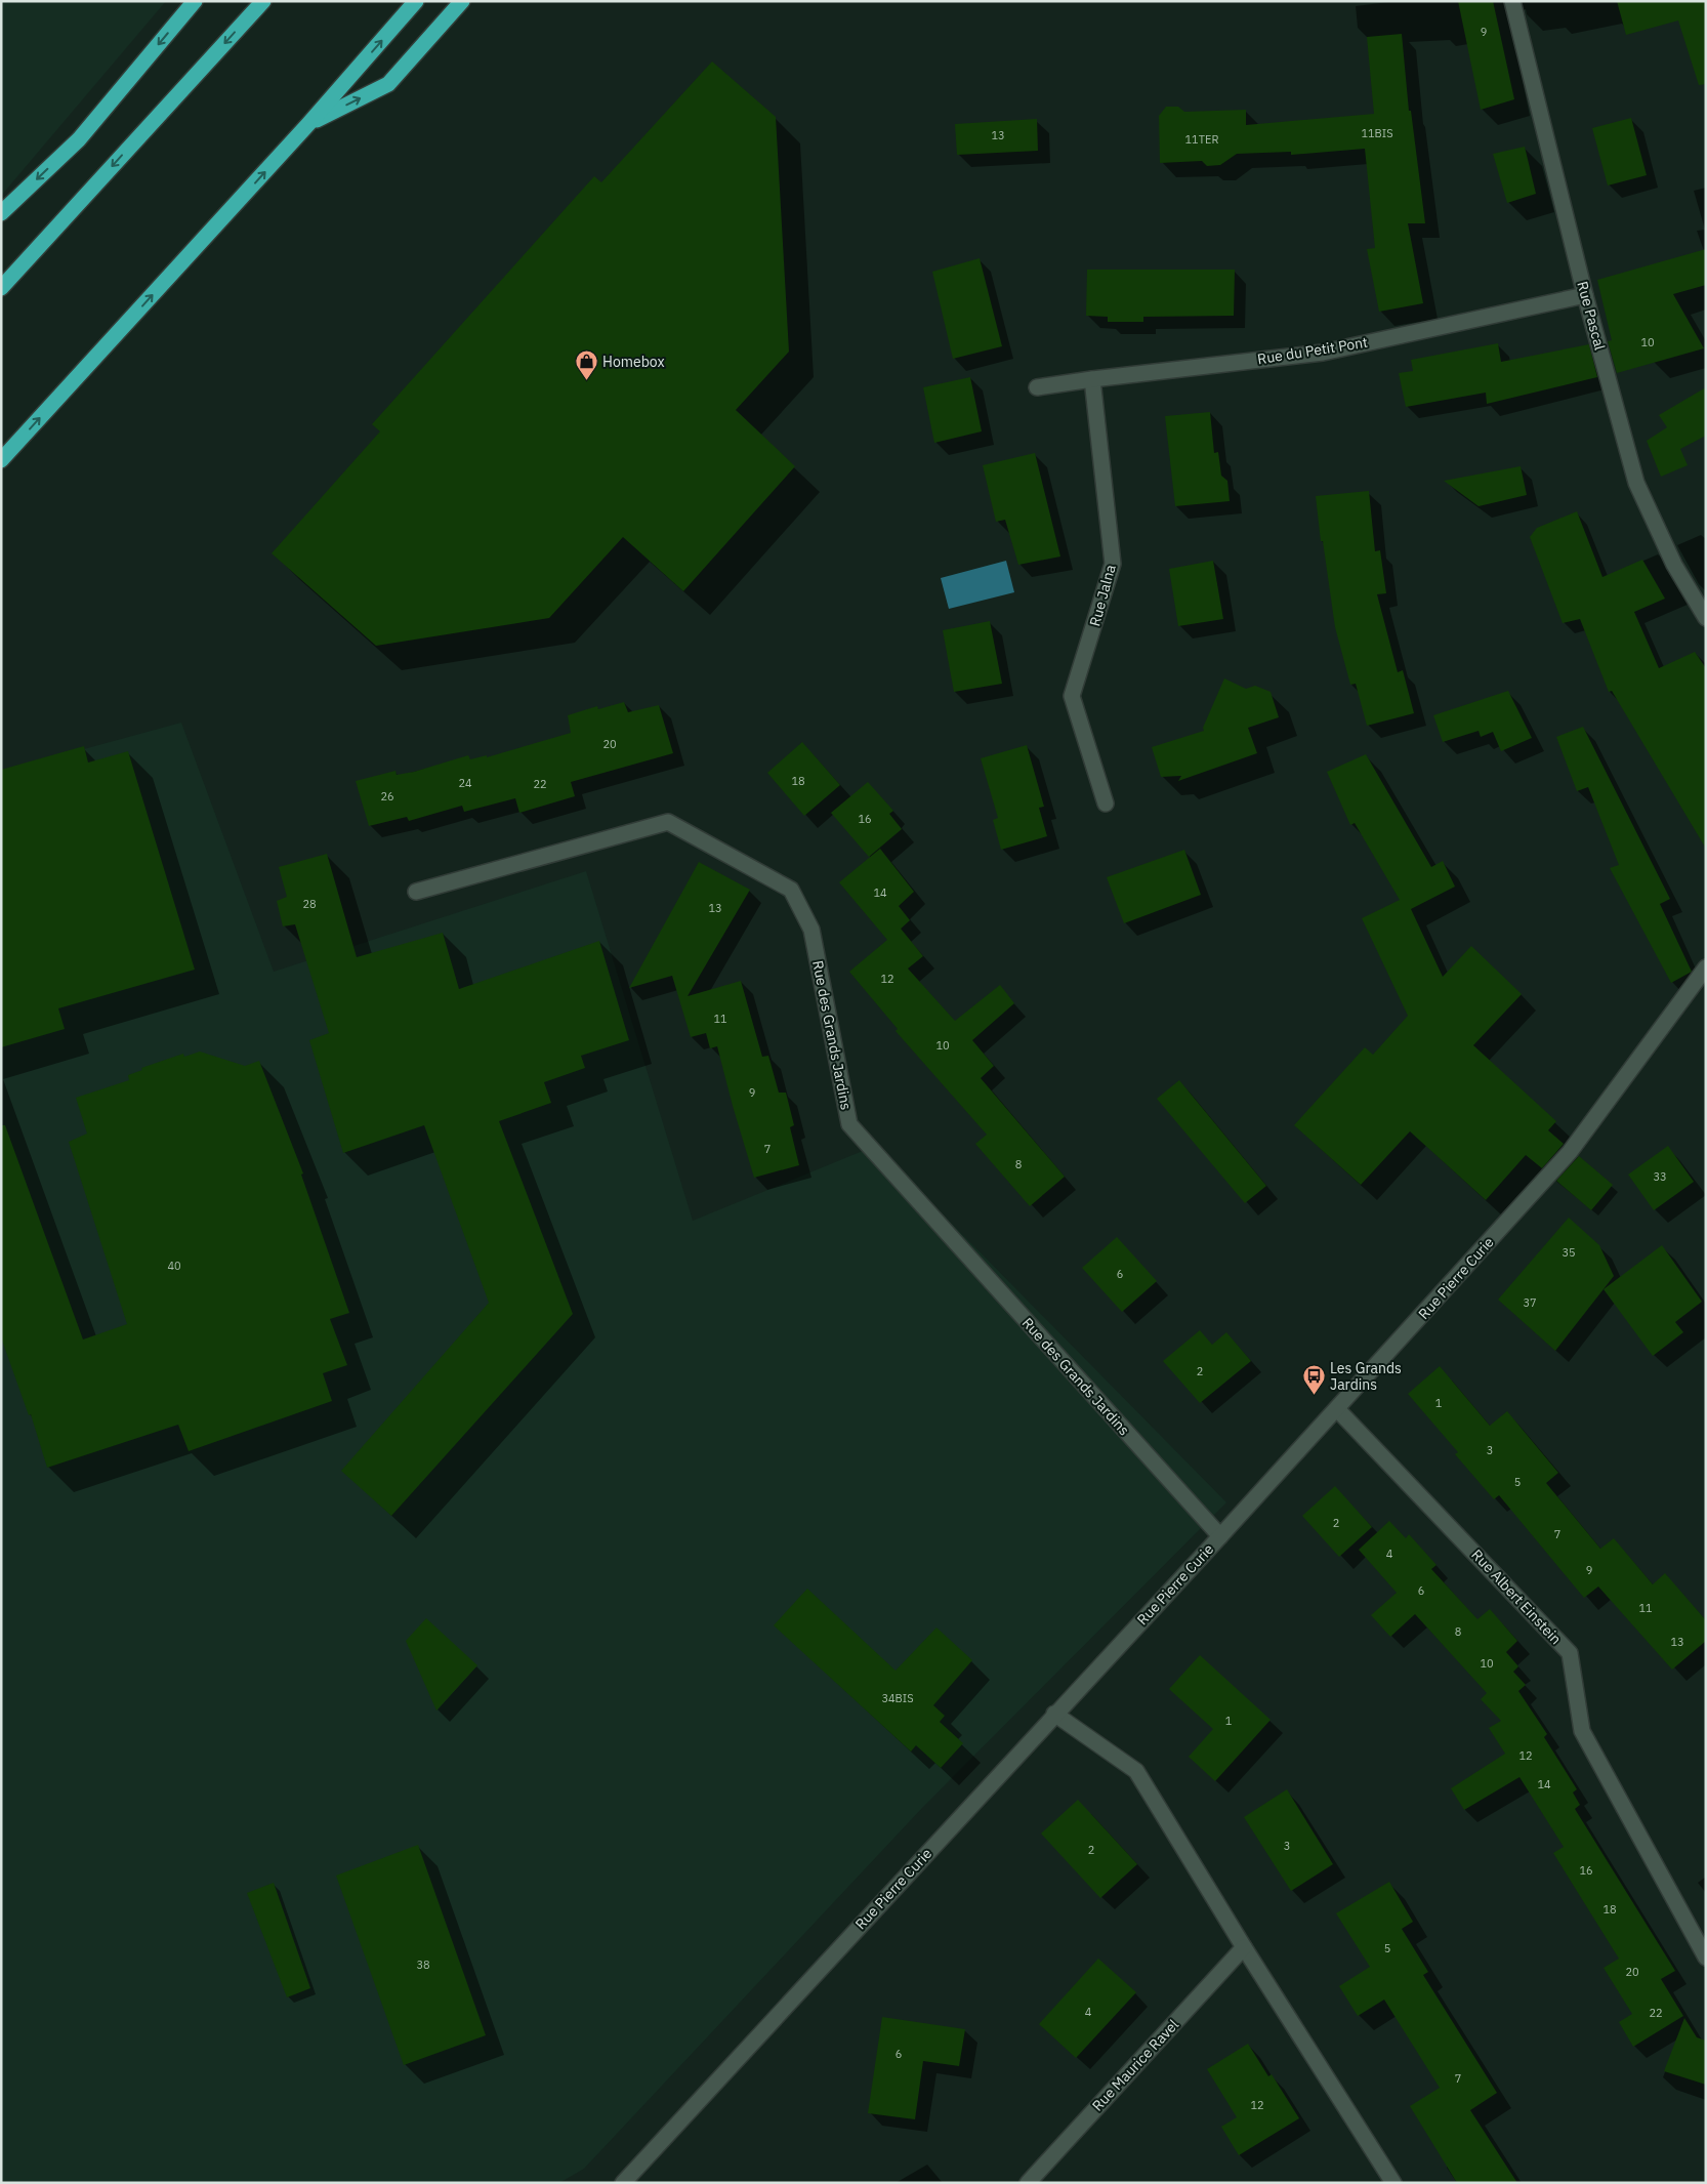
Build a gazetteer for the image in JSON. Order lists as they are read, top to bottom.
{
  "streets": {
    "street": [
      "Rue Pascal",
      "Rue du Petit Pont",
      "Rue Jalna",
      "Rue des Grands Jardins",
      "Rue Pierre Curie",
      "Rue Albert Einstein",
      "Rue Maurice Ravel"
    ]
  },
  "crossings": [
    ["Rue Pascal", "Rue du Petit Pont"],
    ["Rue du Petit Pont", "Rue Jalna"],
    ["Rue des Grands Jardins", "Rue Pierre Curie"],
    ["Rue Pierre Curie", "Rue Albert Einstein"]
  ],
  "places": {
    "shop": ["Homebox"],
    "bus stop": ["Les Grands Jardins"]
  },
  "house_numbers": [
    "9",
    "11BIS",
    "13",
    "11TER",
    "10",
    "20",
    "18",
    "24",
    "22",
    "26",
    "16",
    "14",
    "28",
    "13",
    "12",
    "11",
    "10",
    "9",
    "7",
    "8",
    "33",
    "35",
    "40",
    "6",
    "37",
    "2",
    "1",
    "3",
    "5",
    "2",
    "7",
    "4",
    "9",
    "6",
    "11",
    "8",
    "13",
    "10",
    "34BIS",
    "1",
    "12",
    "14",
    "3",
    "2",
    "16",
    "18",
    "5",
    "38",
    "20",
    "4",
    "22",
    "6",
    "7",
    "12"
  ]
}
